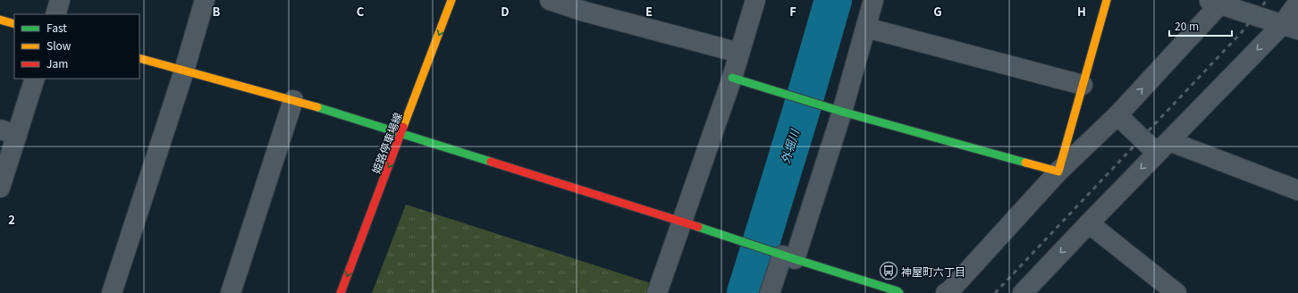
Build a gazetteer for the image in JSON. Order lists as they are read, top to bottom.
{
  "streets": {
    "street": ["姫路停車場線"]
  },
  "one_way": ["姫路停車場線"],
  "water": ["外堀川"],
  "places": {
    "bus stop": ["神屋町六丁目"]
  },
  "legend": ["Fast", "Slow", "Jam"],
  "scale_bar": "20 m",
  "grid": {
    "columns": [
      "B",
      "C",
      "D",
      "E",
      "F",
      "G",
      "H"
    ],
    "rows": ["2"]
  }
}
